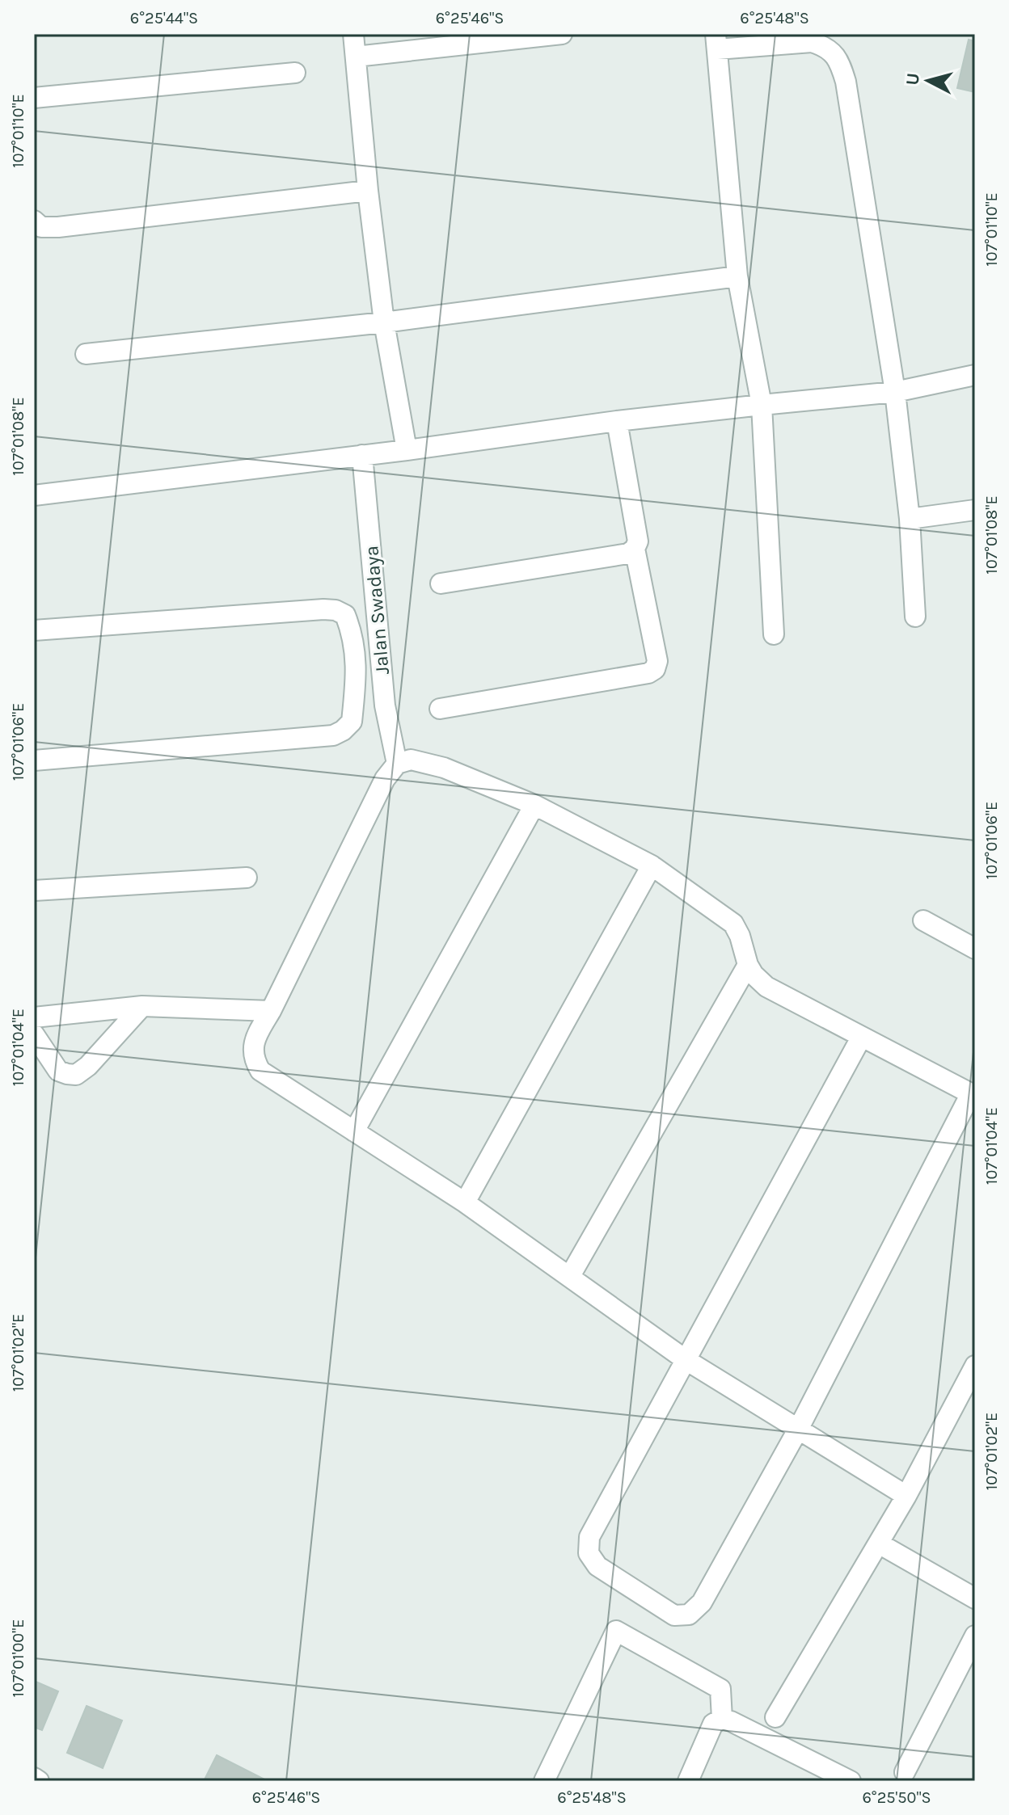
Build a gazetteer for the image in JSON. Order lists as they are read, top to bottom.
{
  "streets": {
    "street": ["Jalan Swadaya"]
  },
  "north": "left",
  "coordinates": [
    "6°25'44\"S",
    "6°25'46\"S",
    "6°25'48\"S",
    "107°01'10\"E",
    "107°01'08\"E",
    "107°01'06\"E",
    "107°01'04\"E",
    "107°01'02\"E",
    "107°01'00\"E",
    "6°25'50\"S"
  ]
}
